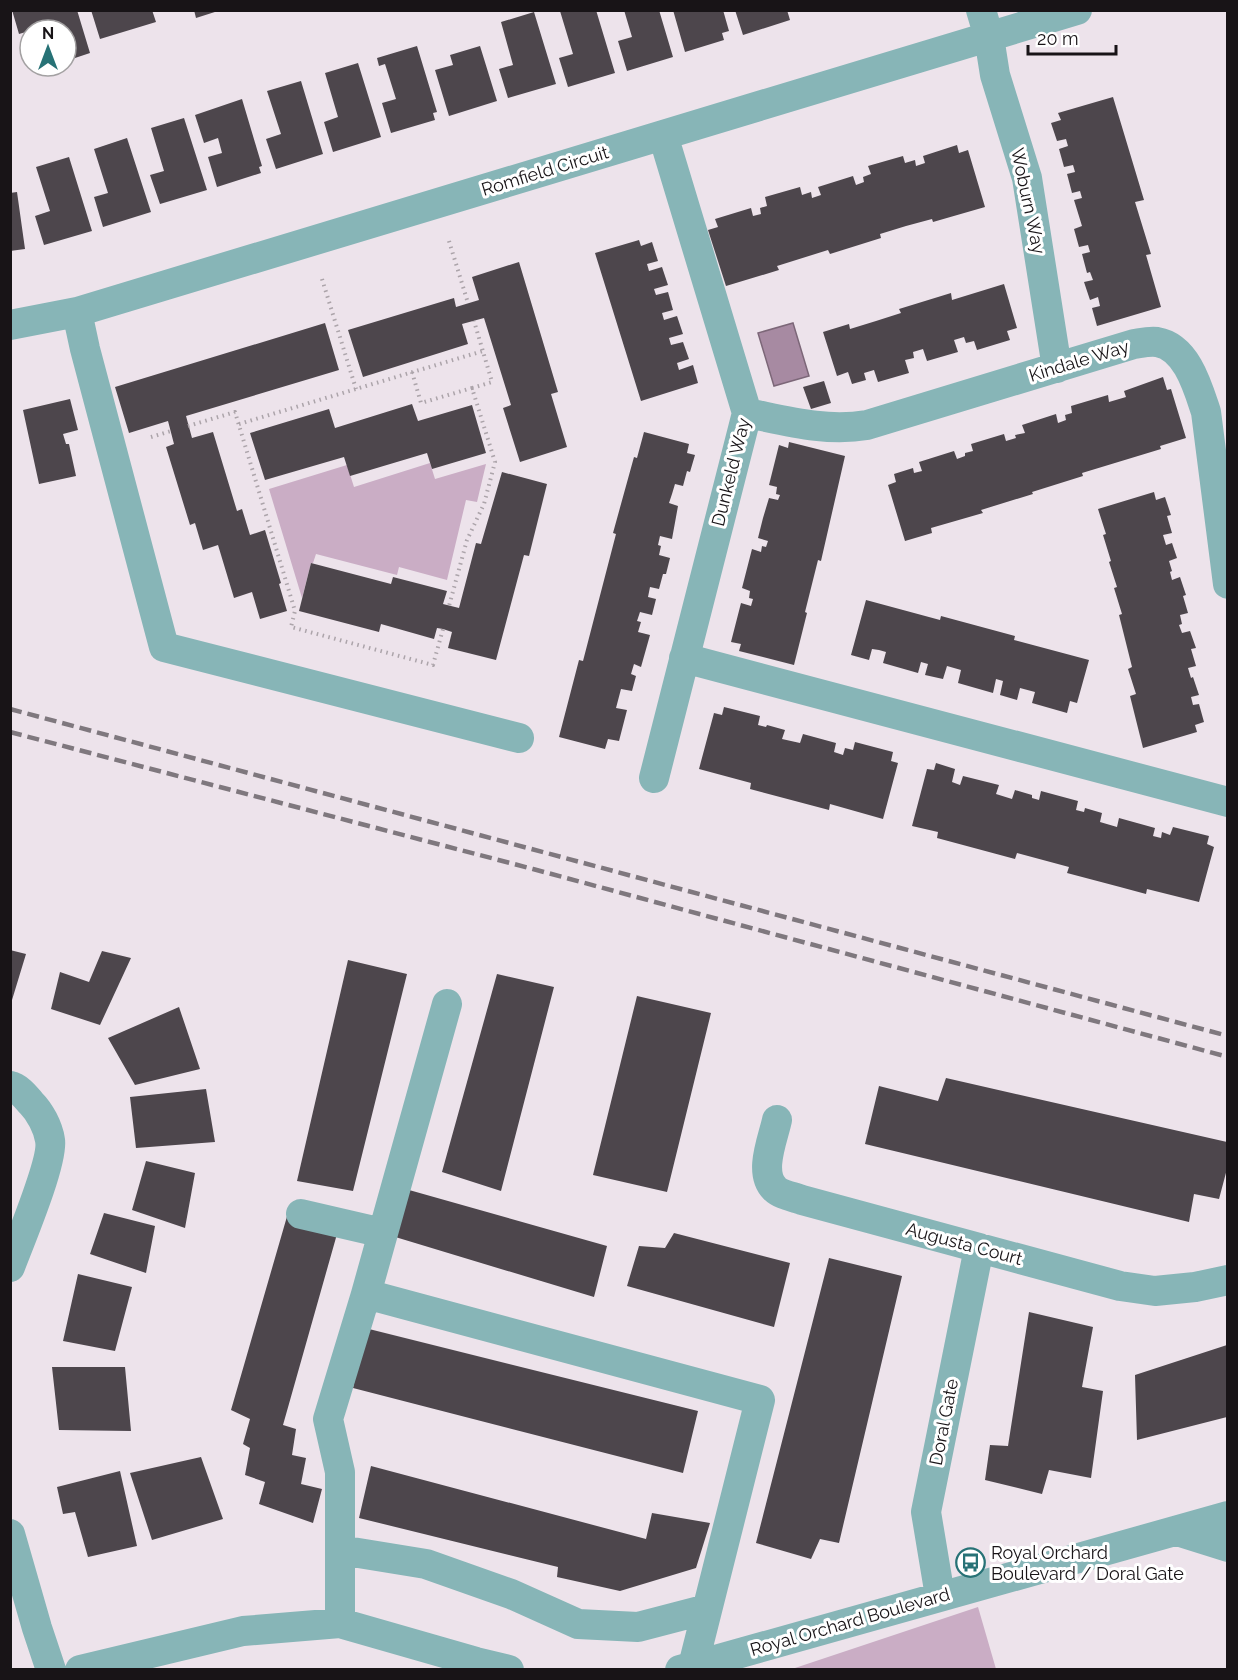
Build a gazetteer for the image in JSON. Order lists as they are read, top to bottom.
{
  "streets": {
    "street": [
      "Romfield Circuit",
      "Woburn Way",
      "Kindale Way",
      "Dunkeld Way",
      "Augusta Court",
      "Doral Gate",
      "Royal Orchard Boulevard"
    ]
  },
  "crossings": [
    ["Romfield Circuit", "Woburn Way"],
    ["Romfield Circuit", "Dunkeld Way"],
    ["Woburn Way", "Kindale Way"],
    ["Kindale Way", "Dunkeld Way"],
    ["Augusta Court", "Doral Gate"],
    ["Doral Gate", "Royal Orchard Boulevard"]
  ],
  "places": {
    "bus stop": ["Royal Orchard Boulevard / Doral Gate"]
  },
  "scale_bar": "20 m",
  "north": "top"
}
